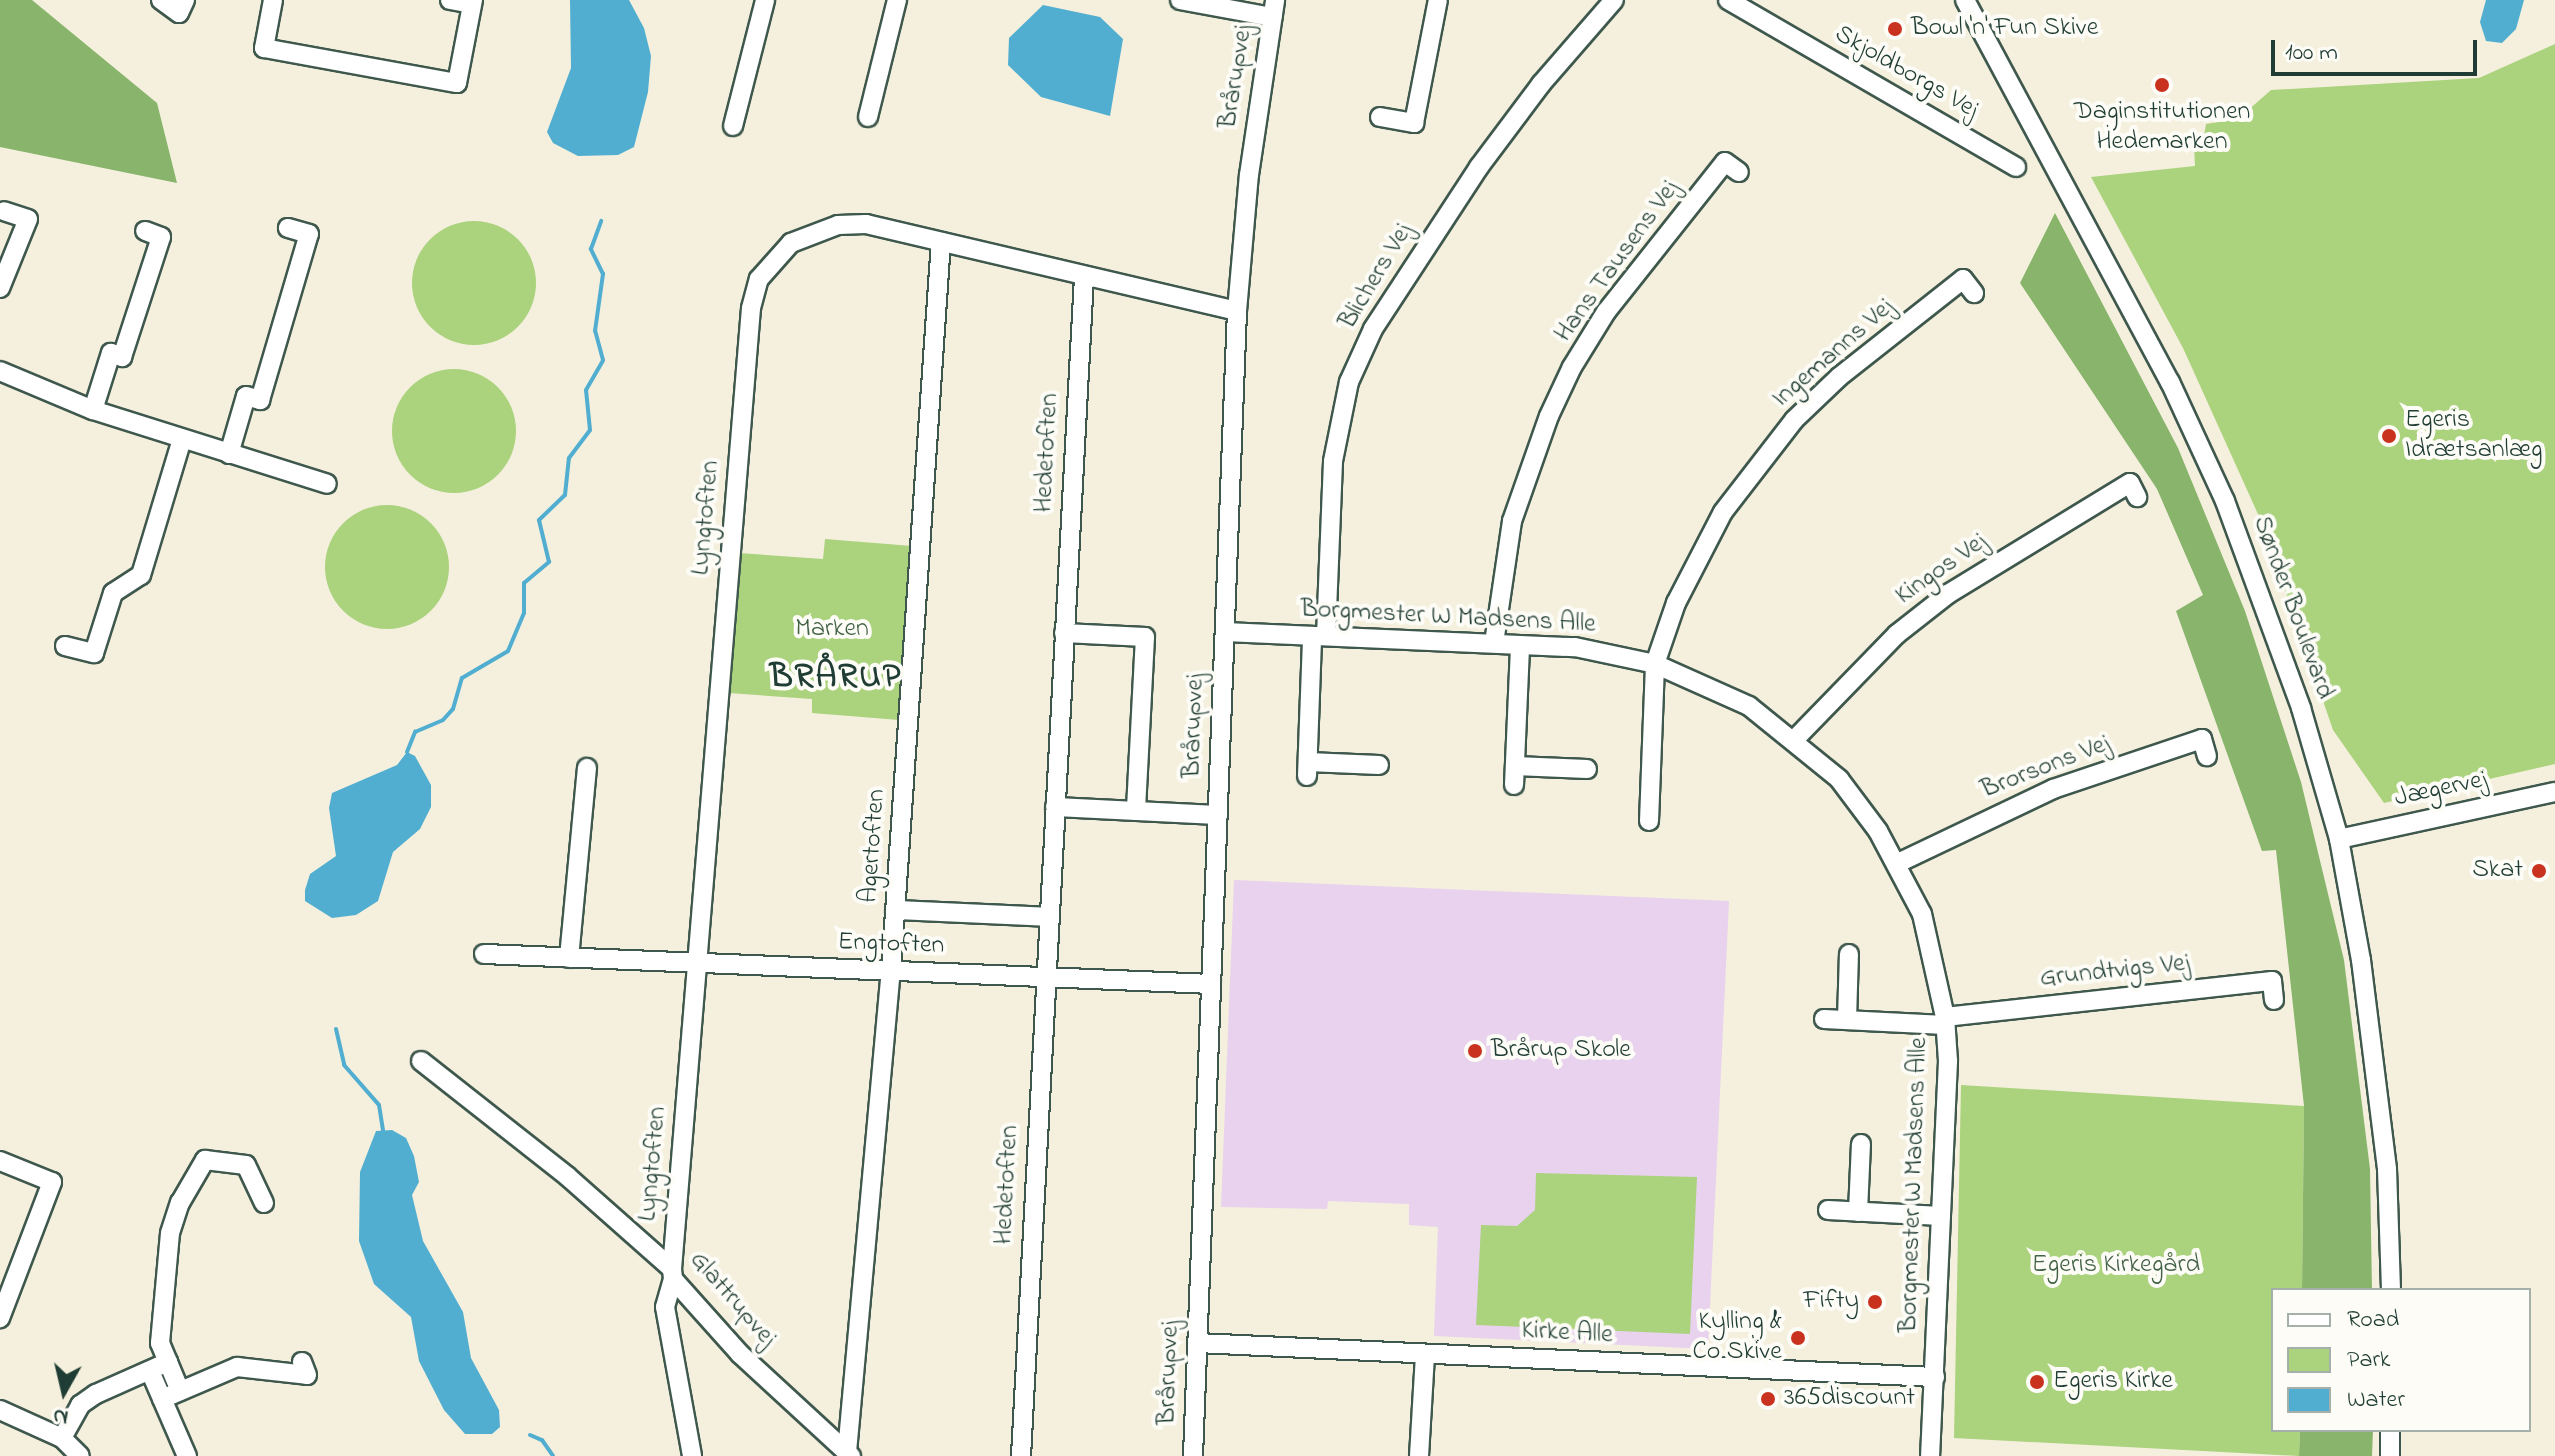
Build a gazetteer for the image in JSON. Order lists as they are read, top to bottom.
{
  "streets": {
    "street": [
      "Skjoldborgs Vej",
      "Brårupvej",
      "Hans Tausens Vej",
      "Blichers Vej",
      "Ingemanns Vej",
      "Hedetoften",
      "Lyngtoften",
      "Kingos Vej",
      "Sønder Boulevard",
      "Borgmester W Madsens Alle",
      "Brorsons Vej",
      "Jægervej",
      "Agertoften",
      "Engtoften",
      "Grundtvigs Vej",
      "Glattrupvej",
      "Kirke Alle"
    ]
  },
  "crossings": [
    ["Brårupvej", "Lyngtoften"],
    ["Brårupvej", "Borgmester W Madsens Alle"],
    ["Brårupvej", "Engtoften"],
    ["Brårupvej", "Kirke Alle"],
    ["Hans Tausens Vej", "Borgmester W Madsens Alle"],
    ["Blichers Vej", "Borgmester W Madsens Alle"],
    ["Ingemanns Vej", "Borgmester W Madsens Alle"],
    ["Hedetoften", "Lyngtoften"],
    ["Hedetoften", "Engtoften"],
    ["Lyngtoften", "Agertoften"],
    ["Lyngtoften", "Engtoften"],
    ["Lyngtoften", "Glattrupvej"],
    ["Kingos Vej", "Borgmester W Madsens Alle"],
    ["Sønder Boulevard", "Jægervej"],
    ["Borgmester W Madsens Alle", "Brorsons Vej"],
    ["Borgmester W Madsens Alle", "Grundtvigs Vej"],
    ["Borgmester W Madsens Alle", "Kirke Alle"],
    ["Agertoften", "Engtoften"],
    ["Agertoften", "Glattrupvej"]
  ],
  "districts": ["BRÅRUP"],
  "parks": ["Marken", "Egeris Kirkegård"],
  "places": [
    "Bowl 'n' Fun Skive",
    "Daginstitutionen Hedemarken",
    "Egeris Idrætsanlæg",
    "Skat",
    "Brårup Skole",
    "Fifty",
    "Kylling & Co Skive",
    "Egeris Kirke",
    "365discount"
  ],
  "legend": ["Road", "Park", "Water"],
  "scale_bar": "100 m",
  "north": "bottom"
}
